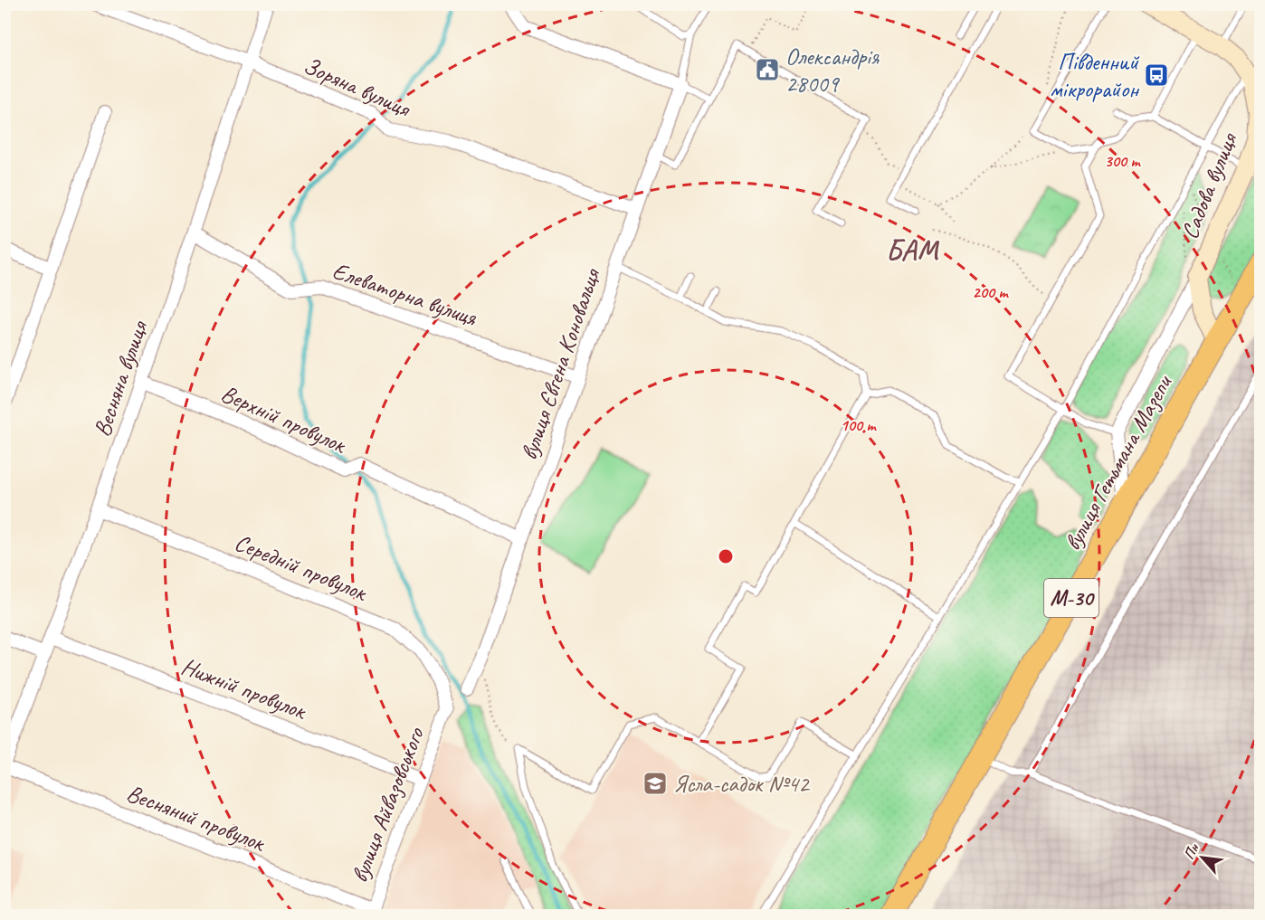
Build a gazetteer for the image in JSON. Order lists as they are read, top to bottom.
{
  "streets": {
    "highway": ["вулиця Гетьмана Мазепи", "М-30"],
    "street": [
      "Зоряна вулиця",
      "Садова вулиця",
      "Елеваторна вулиця",
      "вулиця Євгена Коновальця",
      "Весняна вулиця",
      "Верхній провулок",
      "Середній провулок",
      "Нижній провулок",
      "вулиця Айвазовського",
      "Весняний провулок"
    ]
  },
  "crossings": [
    ["Зоряна вулиця", "вулиця Євгена Коновальця"],
    ["Зоряна вулиця", "Весняна вулиця"],
    ["Елеваторна вулиця", "вулиця Євгена Коновальця"],
    ["Елеваторна вулиця", "Весняна вулиця"],
    ["вулиця Євгена Коновальця", "Верхній провулок"],
    ["Весняна вулиця", "Верхній провулок"],
    ["Весняна вулиця", "Середній провулок"],
    ["Весняна вулиця", "Нижній провулок"],
    ["Весняна вулиця", "Весняний провулок"],
    ["Середній провулок", "вулиця Айвазовського"],
    ["Нижній провулок", "вулиця Айвазовського"],
    ["вулиця Айвазовського", "Весняний провулок"]
  ],
  "districts": ["БАМ"],
  "places": {
    "public building": ["Олександрія 28009"],
    "bus stop": ["Південний мікрорайон"],
    "school or university": ["Ясла-садок №42"]
  },
  "north": "top left",
  "rings": ["300 m", "200 m", "100 m"]
}
